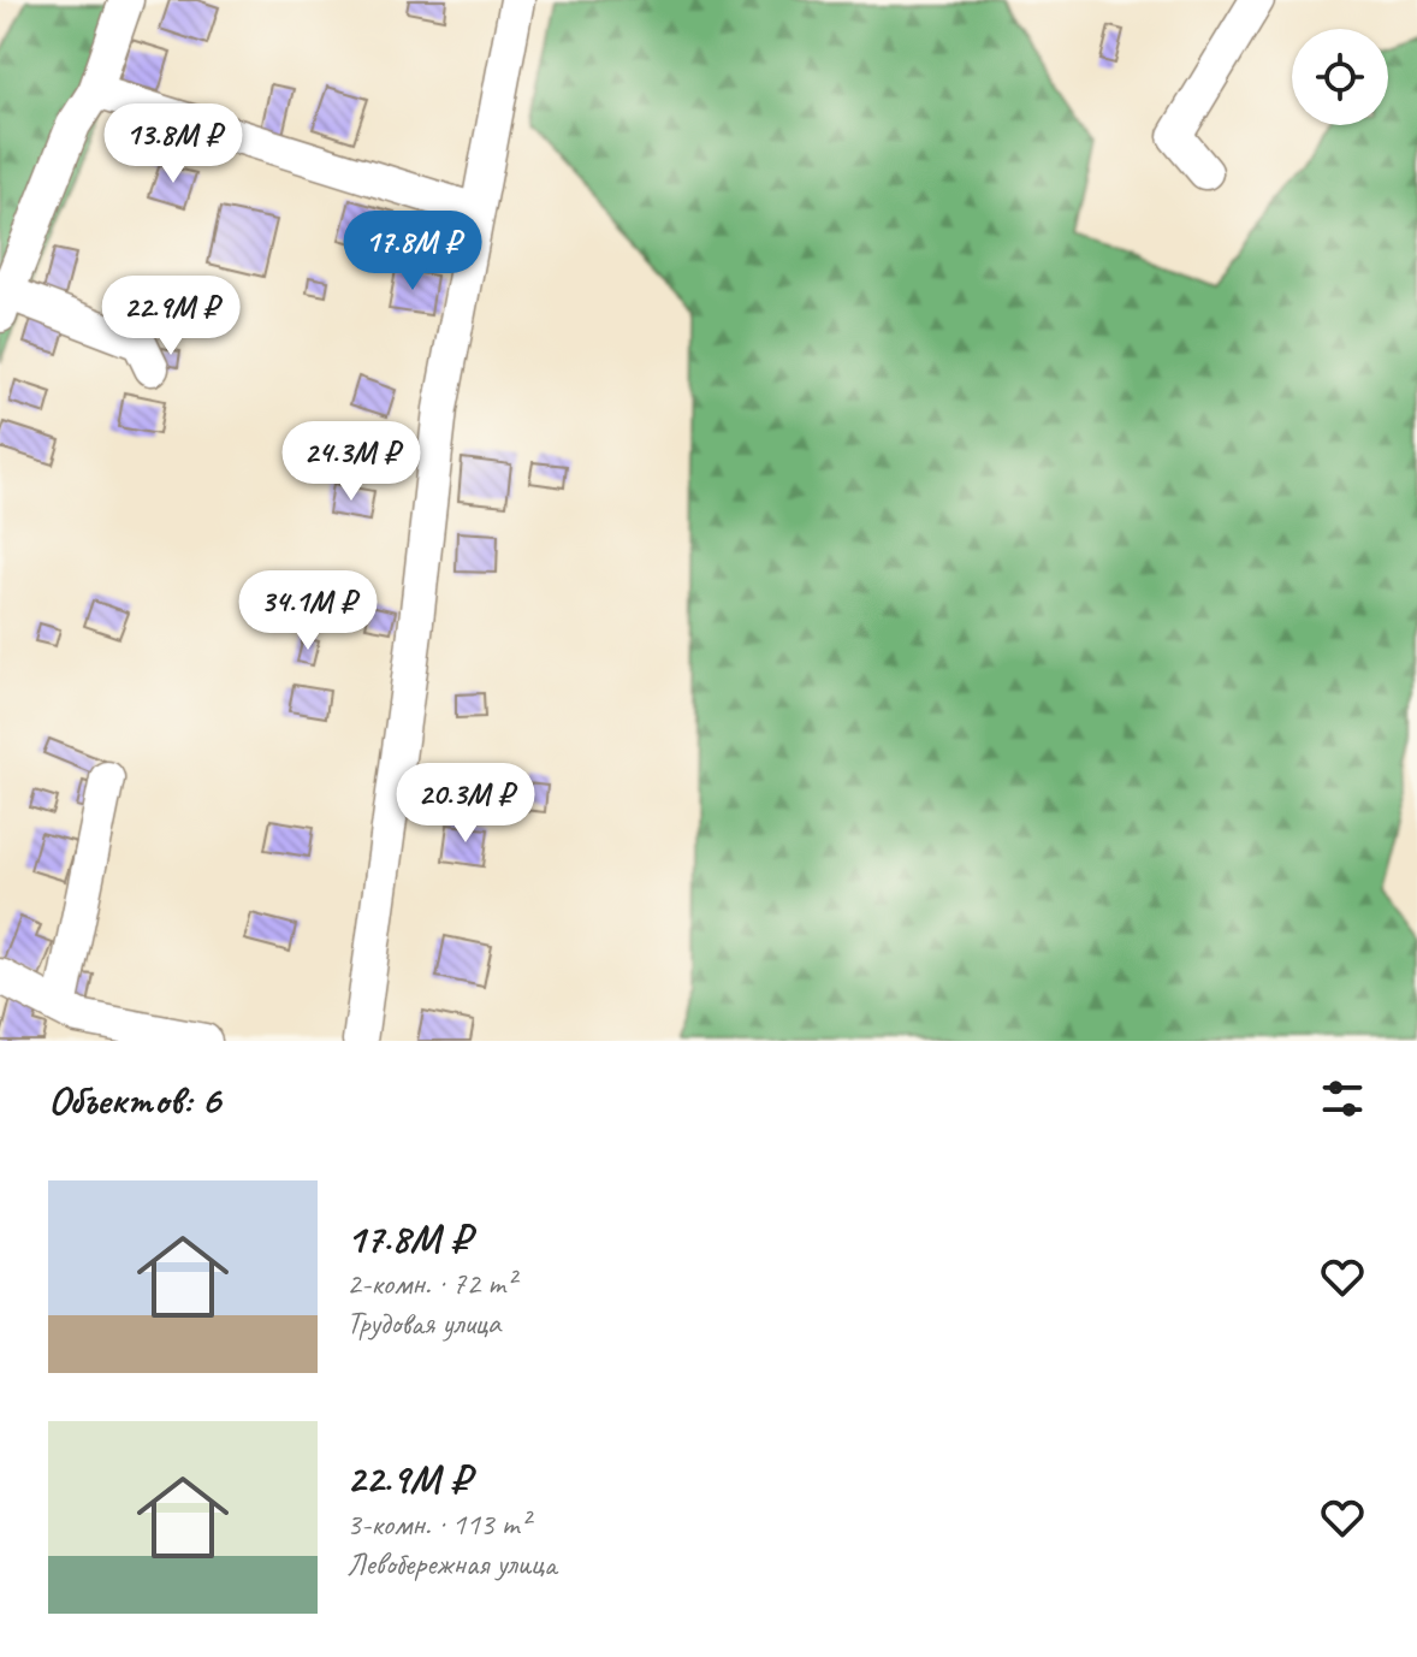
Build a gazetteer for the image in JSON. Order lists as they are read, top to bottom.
{
  "page": {
    "price": [
      "13.8M ₽",
      "17.8M ₽",
      "22.9M ₽",
      "24.3M ₽",
      "34.1M ₽",
      "20.3M ₽"
    ],
    "heading": "Объектов: 6",
    "list": [
      {
        "name": "17.8M ₽",
        "note": "2-комн. · 72 m² · Трудовая улица"
      },
      {
        "name": "22.9M ₽",
        "note": "3-комн. · 113 m² · Левобережная улица"
      }
    ]
  }
}
